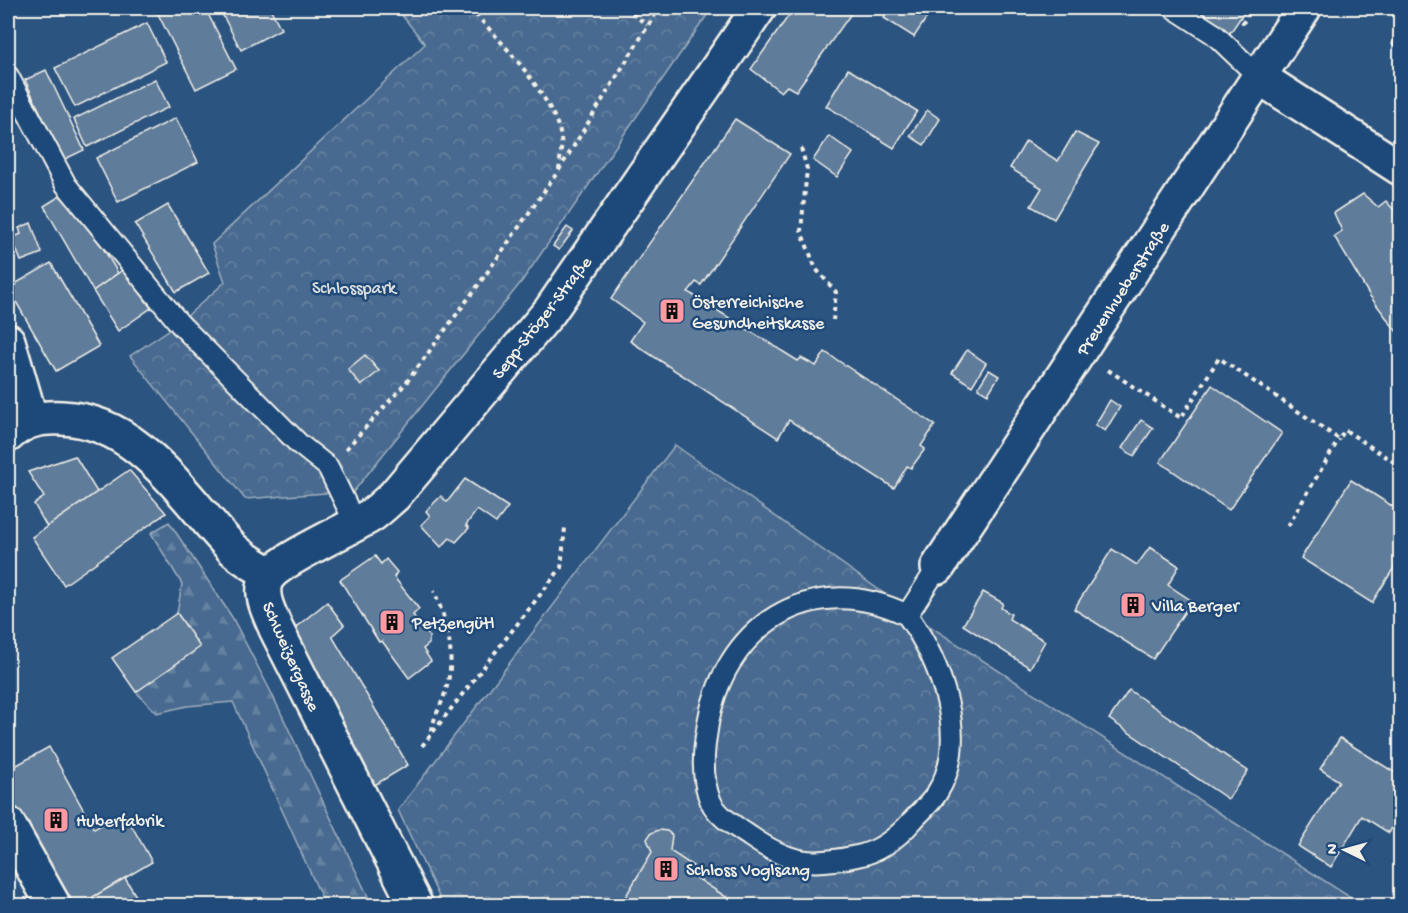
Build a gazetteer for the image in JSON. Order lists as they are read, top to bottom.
{
  "streets": {
    "street": ["Preuenhueberstraße", "Sepp-Stöger-Straße", "Schweizergasse"]
  },
  "crossings": [
    ["Sepp-Stöger-Straße", "Schweizergasse"]
  ],
  "parks": ["Schlosspark"],
  "places": {
    "building": [
      "Österreichische Gesundheitskasse",
      "Villa Berger",
      "Petzengütl",
      "Huberfabrik",
      "Schloss Voglsang"
    ]
  },
  "north": "left"
}
